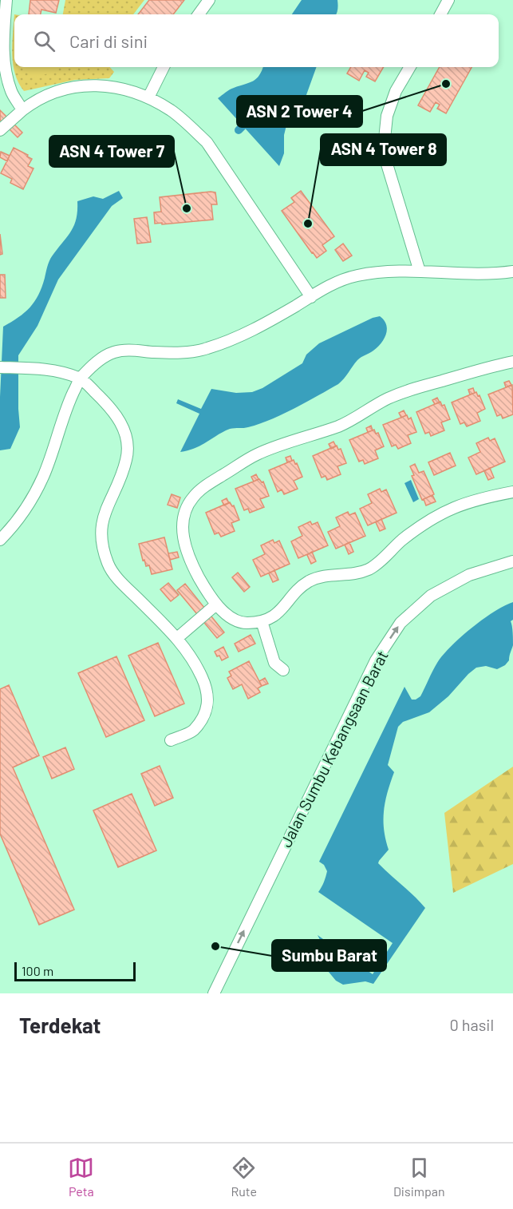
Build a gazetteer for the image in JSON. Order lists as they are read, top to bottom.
{
  "streets": {
    "street": ["Jalan Sumbu Kebangsaan Barat"]
  },
  "one_way": ["Jalan Sumbu Kebangsaan Barat"],
  "places": [
    "ASN 2 Tower 4",
    "ASN 4 Tower 7",
    "ASN 4 Tower 8",
    "Sumbu Barat"
  ],
  "scale_bar": "100 m",
  "page": {
    "search": "Cari di sini",
    "scale": "100 m",
    "heading": ["Terdekat", "0 hasil"],
    "nav": ["Peta", "Rute", "Disimpan"]
  }
}
